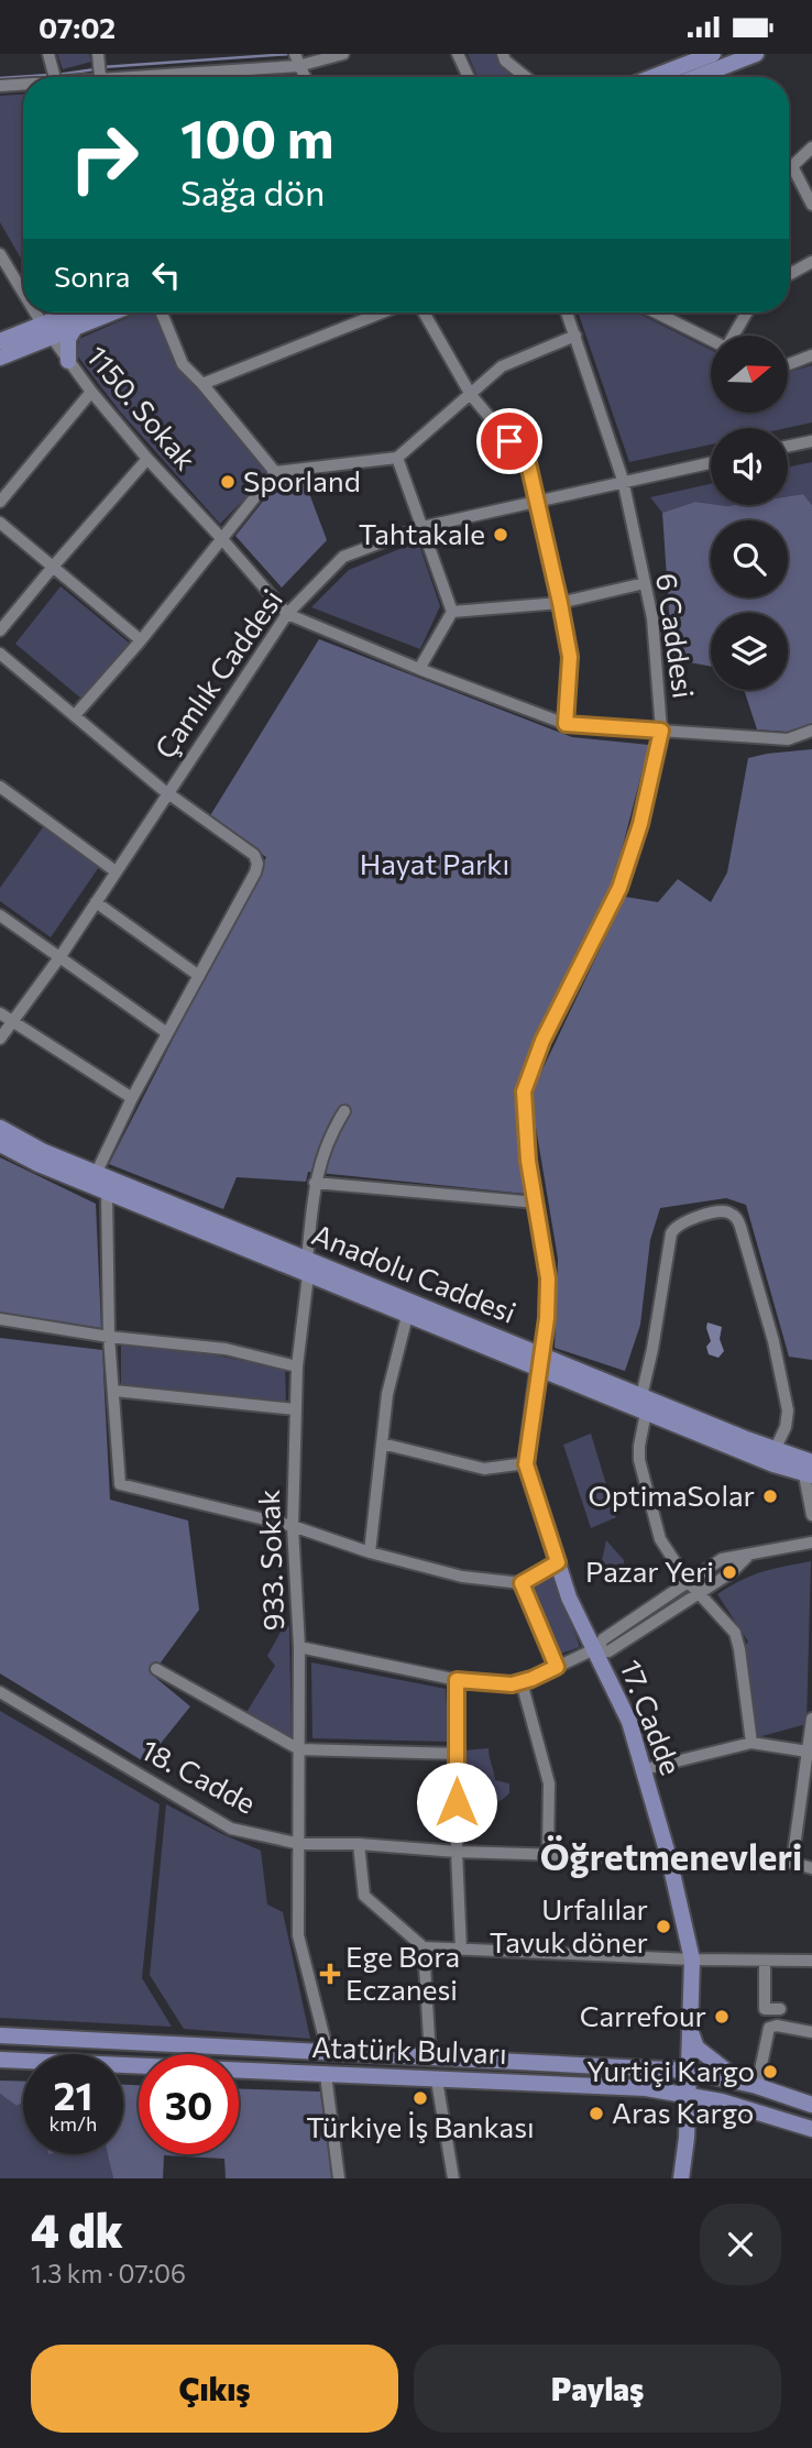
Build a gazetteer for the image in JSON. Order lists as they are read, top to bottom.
{
  "streets": {
    "main road": ["Anadolu Caddesi", "17. Cadde", "Atatürk Bulvarı"],
    "street": [
      "1150. Sokak",
      "6 Caddesi",
      "Çamlık Caddesi",
      "933. Sokak",
      "18. Cadde"
    ]
  },
  "crossings": [
    ["1150. Sokak", "Çamlık Caddesi"],
    ["6 Caddesi", "Çamlık Caddesi"],
    ["6 Caddesi", "Anadolu Caddesi"],
    ["6 Caddesi", "17. Cadde"],
    ["Anadolu Caddesi", "933. Sokak"],
    ["Anadolu Caddesi", "17. Cadde"],
    ["933. Sokak", "18. Cadde"],
    ["933. Sokak", "Atatürk Bulvarı"],
    ["17. Cadde", "18. Cadde"],
    ["17. Cadde", "Atatürk Bulvarı"]
  ],
  "districts": ["Öğretmenevleri"],
  "parks": ["Hayat Parkı"],
  "places": {
    "other": [
      "Sporland",
      "Tahtakale",
      "OptimaSolar",
      "Pazar Yeri",
      "Urfalılar Tavuk döner",
      "Carrefour",
      "Yurtiçi Kargo",
      "Türkiye İş Bankası",
      "Aras Kargo"
    ],
    "health": ["Ege Bora Eczanesi"]
  },
  "north": "right",
  "page": {
    "status": "07:02",
    "turn": ["100 m", "Sağa dön"],
    "then": "Sonra",
    "speed": "21 km/h",
    "limit": "30",
    "heading": ["4 dk", "1.3 km · 07:06"],
    "buttons": ["Çıkış", "Paylaş"]
  }
}
